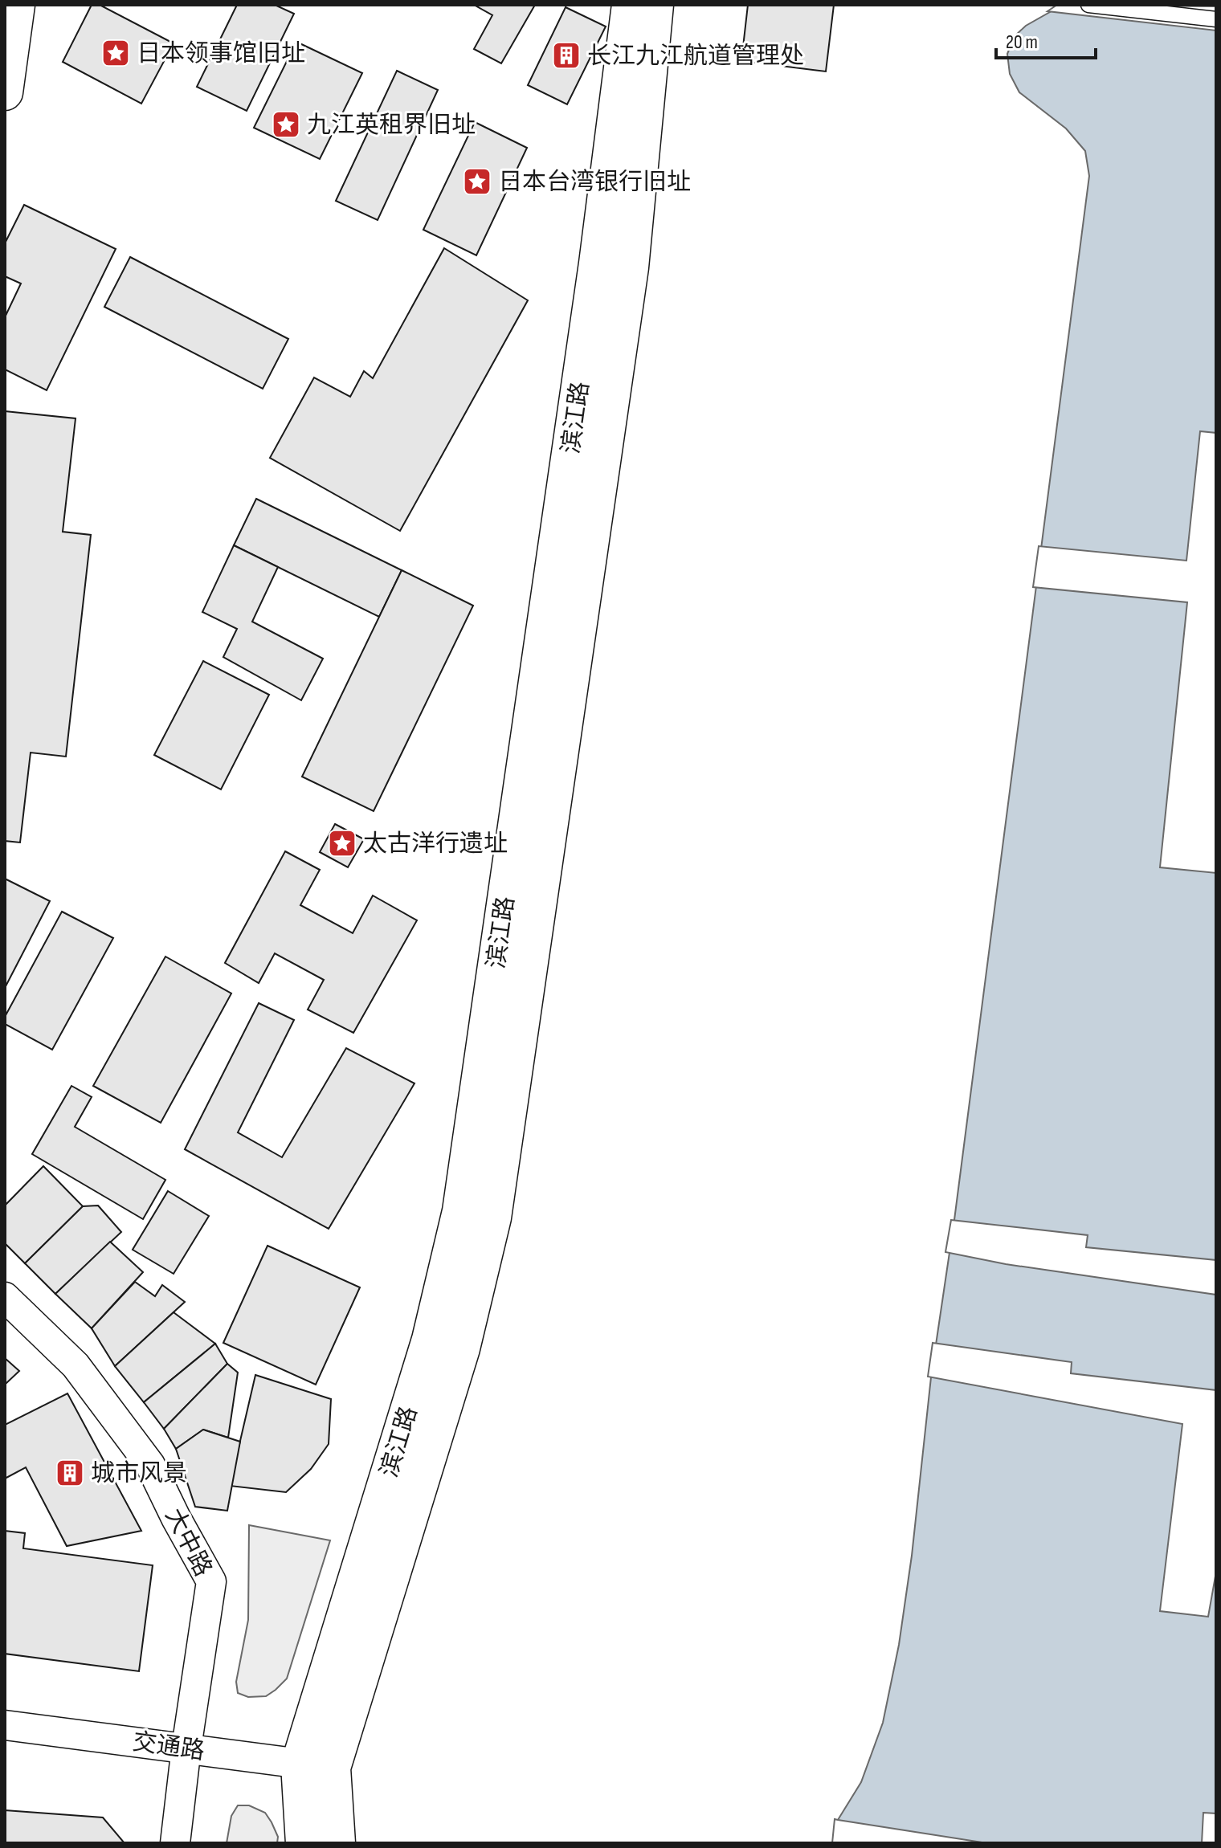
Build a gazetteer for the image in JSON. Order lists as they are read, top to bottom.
{
  "streets": {
    "main road": ["滨江路"],
    "street": ["大中路", "交通路"]
  },
  "crossings": [
    ["滨江路", "交通路"],
    ["大中路", "交通路"]
  ],
  "places": {
    "place": [
      "日本领事馆旧址",
      "九江英租界旧址",
      "日本台湾银行旧址",
      "太古洋行遗址"
    ],
    "building": ["长江九江航道管理处", "城市风景"]
  },
  "scale_bar": "20 m"
}
